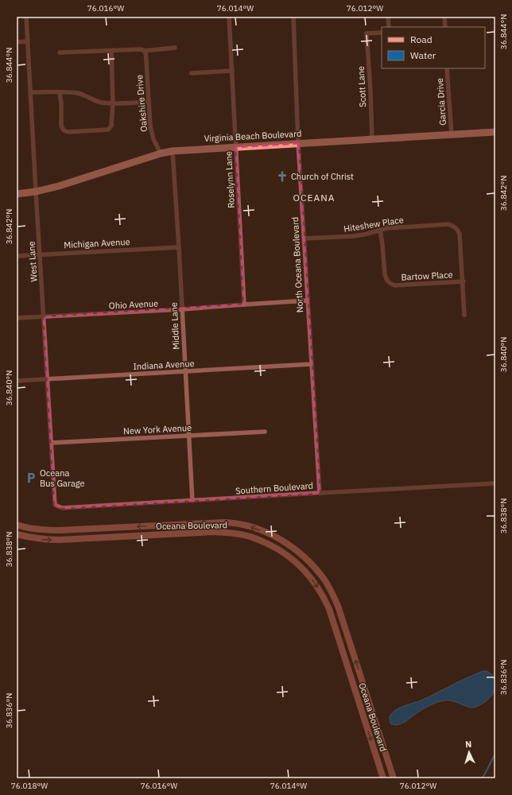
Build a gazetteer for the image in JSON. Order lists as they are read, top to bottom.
{
  "streets": {
    "main road": ["Virginia Beach Boulevard", "Oceana Boulevard"],
    "street": [
      "Scott Lane",
      "Garcia Drive",
      "Oakshire Drive",
      "Roselynn Lane",
      "Hiteshew Place",
      "Michigan Avenue",
      "West Lane",
      "North Oceana Boulevard",
      "Bartow Place",
      "Ohio Avenue",
      "Middle Lane",
      "Indiana Avenue",
      "New York Avenue",
      "Southern Boulevard"
    ]
  },
  "crossings": [
    ["Scott Lane", "Virginia Beach Boulevard"],
    ["Garcia Drive", "Virginia Beach Boulevard"],
    ["Oakshire Drive", "Virginia Beach Boulevard"],
    ["Virginia Beach Boulevard", "Roselynn Lane"],
    ["Virginia Beach Boulevard", "West Lane"],
    ["Virginia Beach Boulevard", "North Oceana Boulevard"],
    ["Virginia Beach Boulevard", "Middle Lane"],
    ["Roselynn Lane", "Ohio Avenue"],
    ["Hiteshew Place", "North Oceana Boulevard"],
    ["Hiteshew Place", "Bartow Place"],
    ["Michigan Avenue", "West Lane"],
    ["Michigan Avenue", "Middle Lane"],
    ["West Lane", "Ohio Avenue"],
    ["West Lane", "Indiana Avenue"],
    ["West Lane", "New York Avenue"],
    ["West Lane", "Southern Boulevard"],
    ["North Oceana Boulevard", "Ohio Avenue"],
    ["North Oceana Boulevard", "Indiana Avenue"],
    ["North Oceana Boulevard", "Southern Boulevard"],
    ["Ohio Avenue", "Middle Lane"],
    ["Middle Lane", "Indiana Avenue"],
    ["Middle Lane", "New York Avenue"],
    ["Middle Lane", "Southern Boulevard"]
  ],
  "districts": ["OCEANA"],
  "places": {
    "church": ["Church of Christ"],
    "parking": ["Oceana Bus Garage"]
  },
  "legend": ["Road", "Water"],
  "north": "top",
  "coordinates": [
    "76.016°W",
    "76.014°W",
    "76.012°W",
    "36.844°N",
    "36.842°N",
    "36.840°N",
    "36.838°N",
    "36.836°N",
    "76.018°W"
  ]
}
